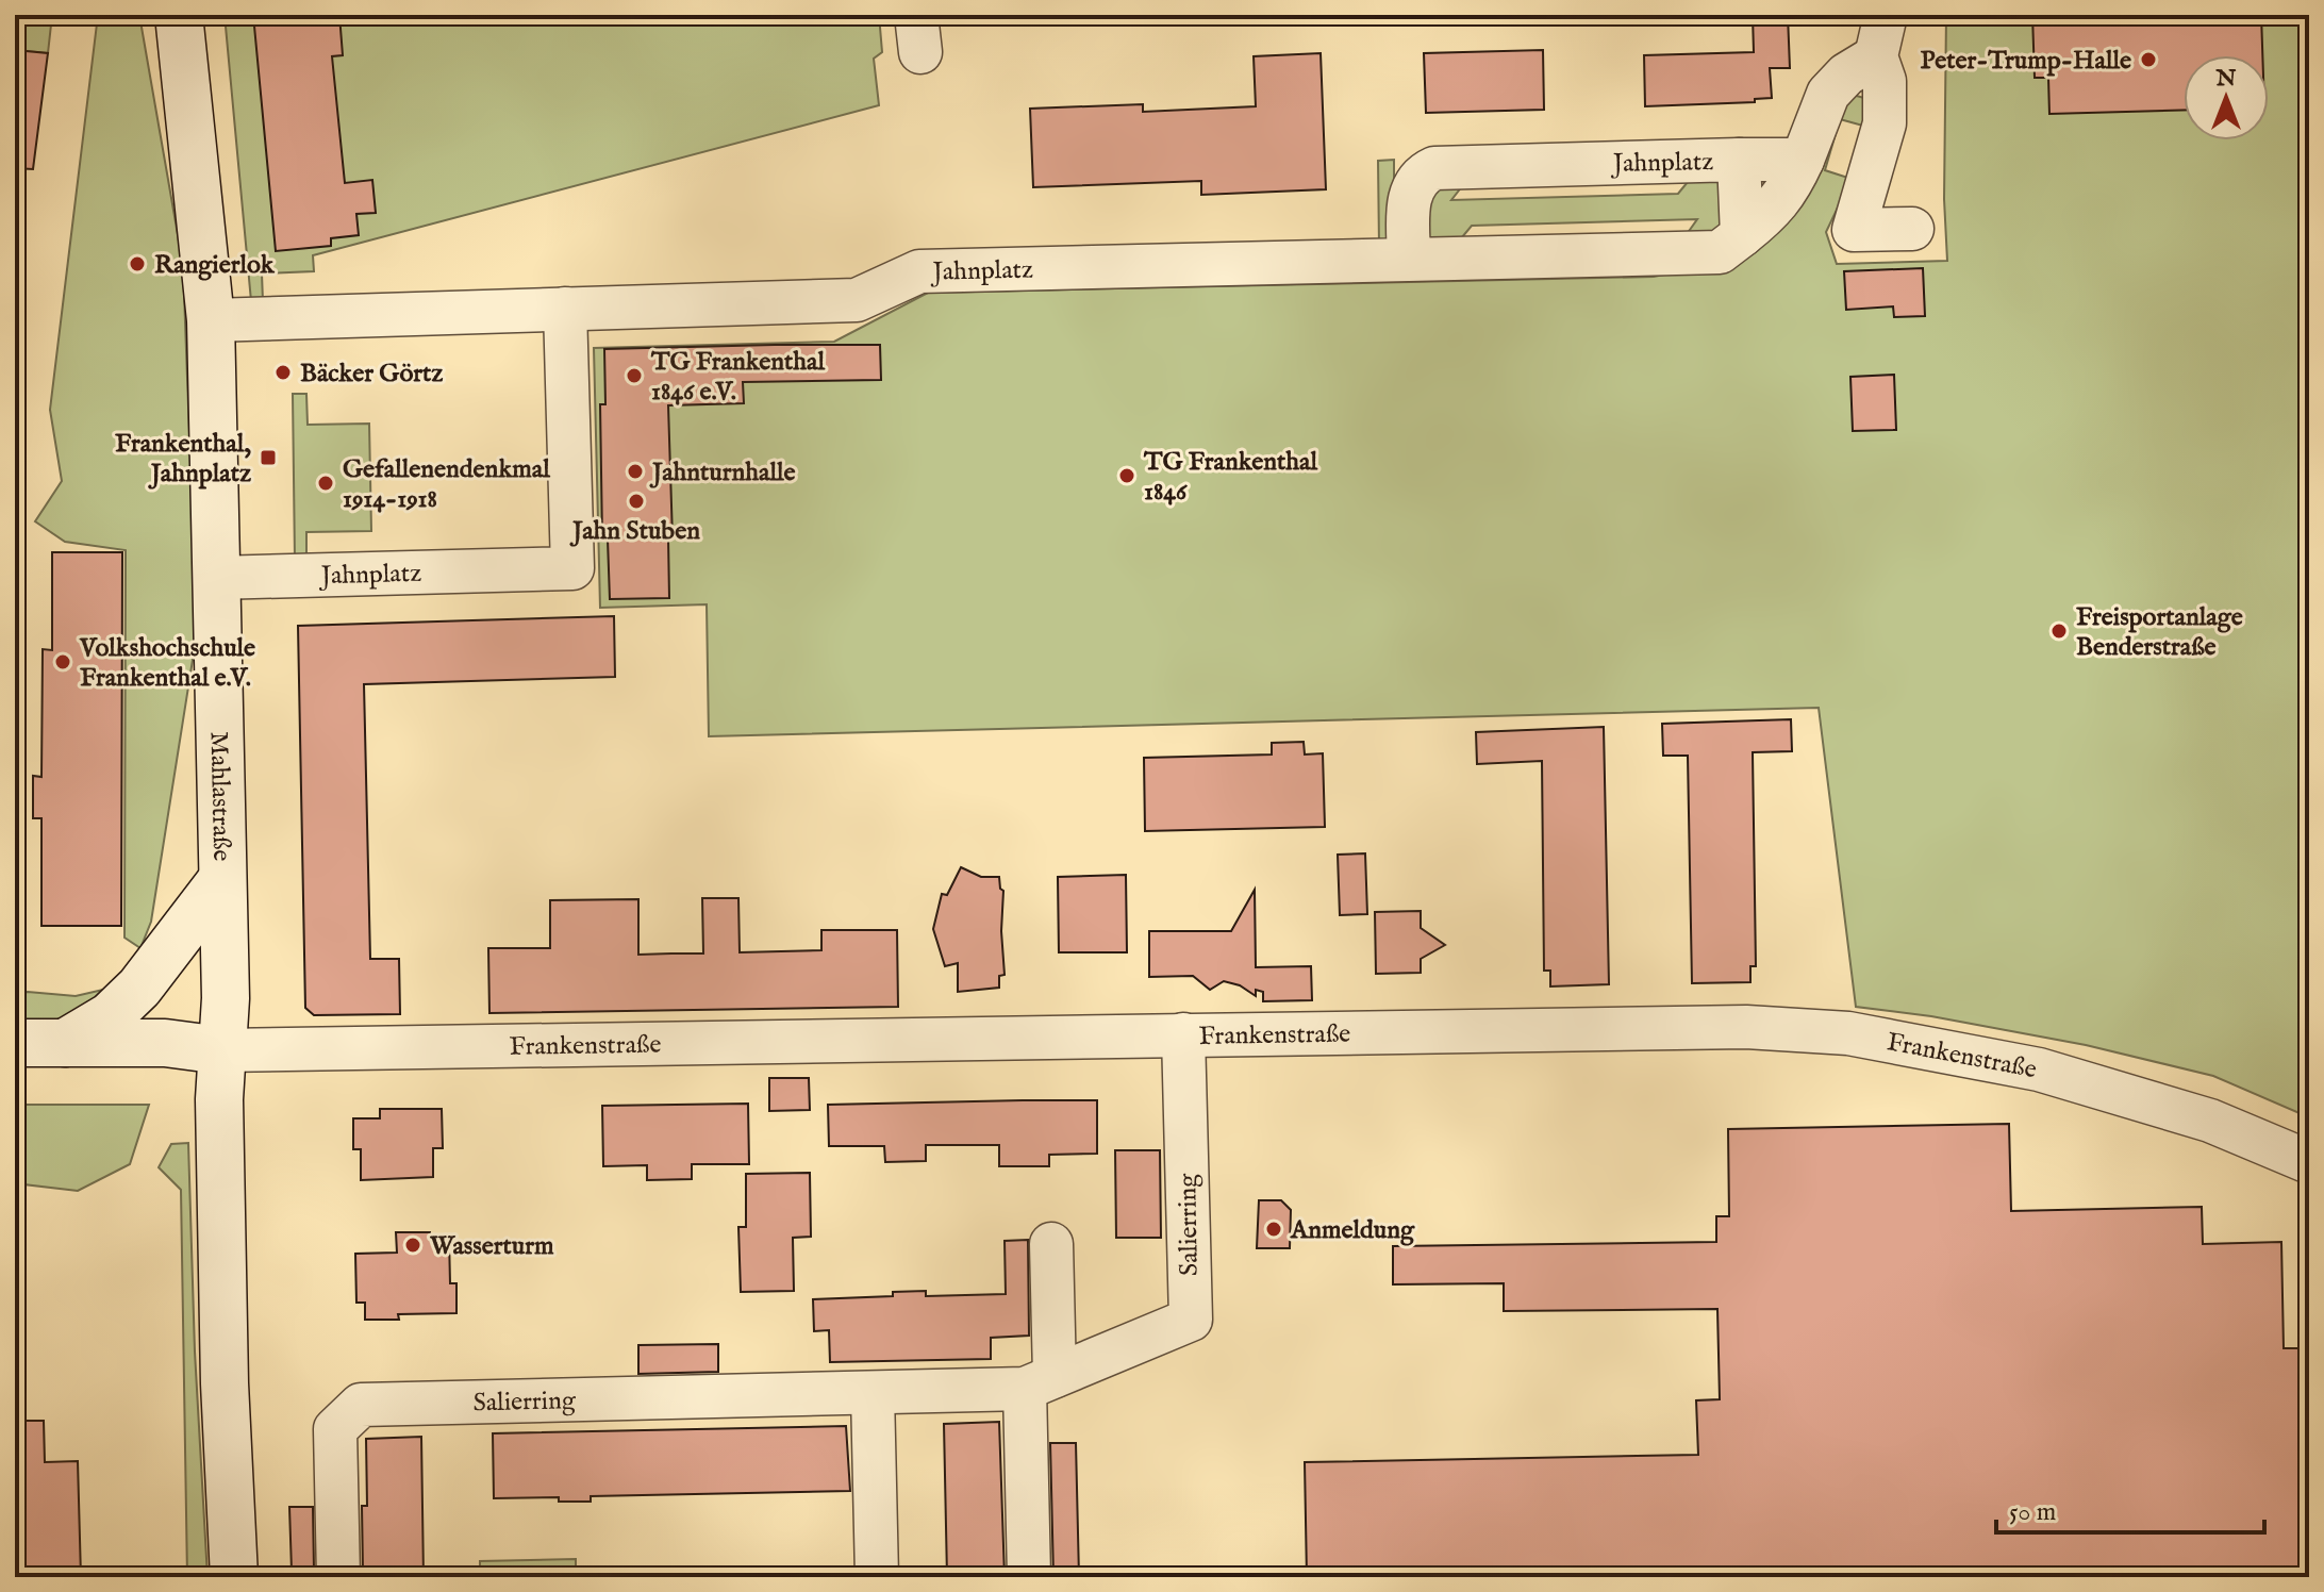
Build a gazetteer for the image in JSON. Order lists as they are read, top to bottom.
{
  "streets": {
    "main road": ["Mahlastraße"],
    "street": ["Jahnplatz", "Frankenstraße", "Salierring"]
  },
  "crossings": [
    ["Jahnplatz", "Mahlastraße"],
    ["Mahlastraße", "Frankenstraße"],
    ["Frankenstraße", "Salierring"]
  ],
  "places": {
    "other": [
      "Peter-Trump-Halle",
      "Rangierlok",
      "Bäcker Görtz",
      "TG Frankenthal 1846 e.V.",
      "Jahnturnhalle",
      "TG Frankenthal 1846",
      "Gefallenendenkmal 1914-1918",
      "Jahn Stuben",
      "Freisportanlage Benderstraße",
      "Volkshochschule Frankenthal e.V.",
      "Anmeldung",
      "Wasserturm"
    ],
    "transit": ["Frankenthal, Jahnplatz"]
  },
  "scale_bar": "50 m",
  "north": "top"
}
